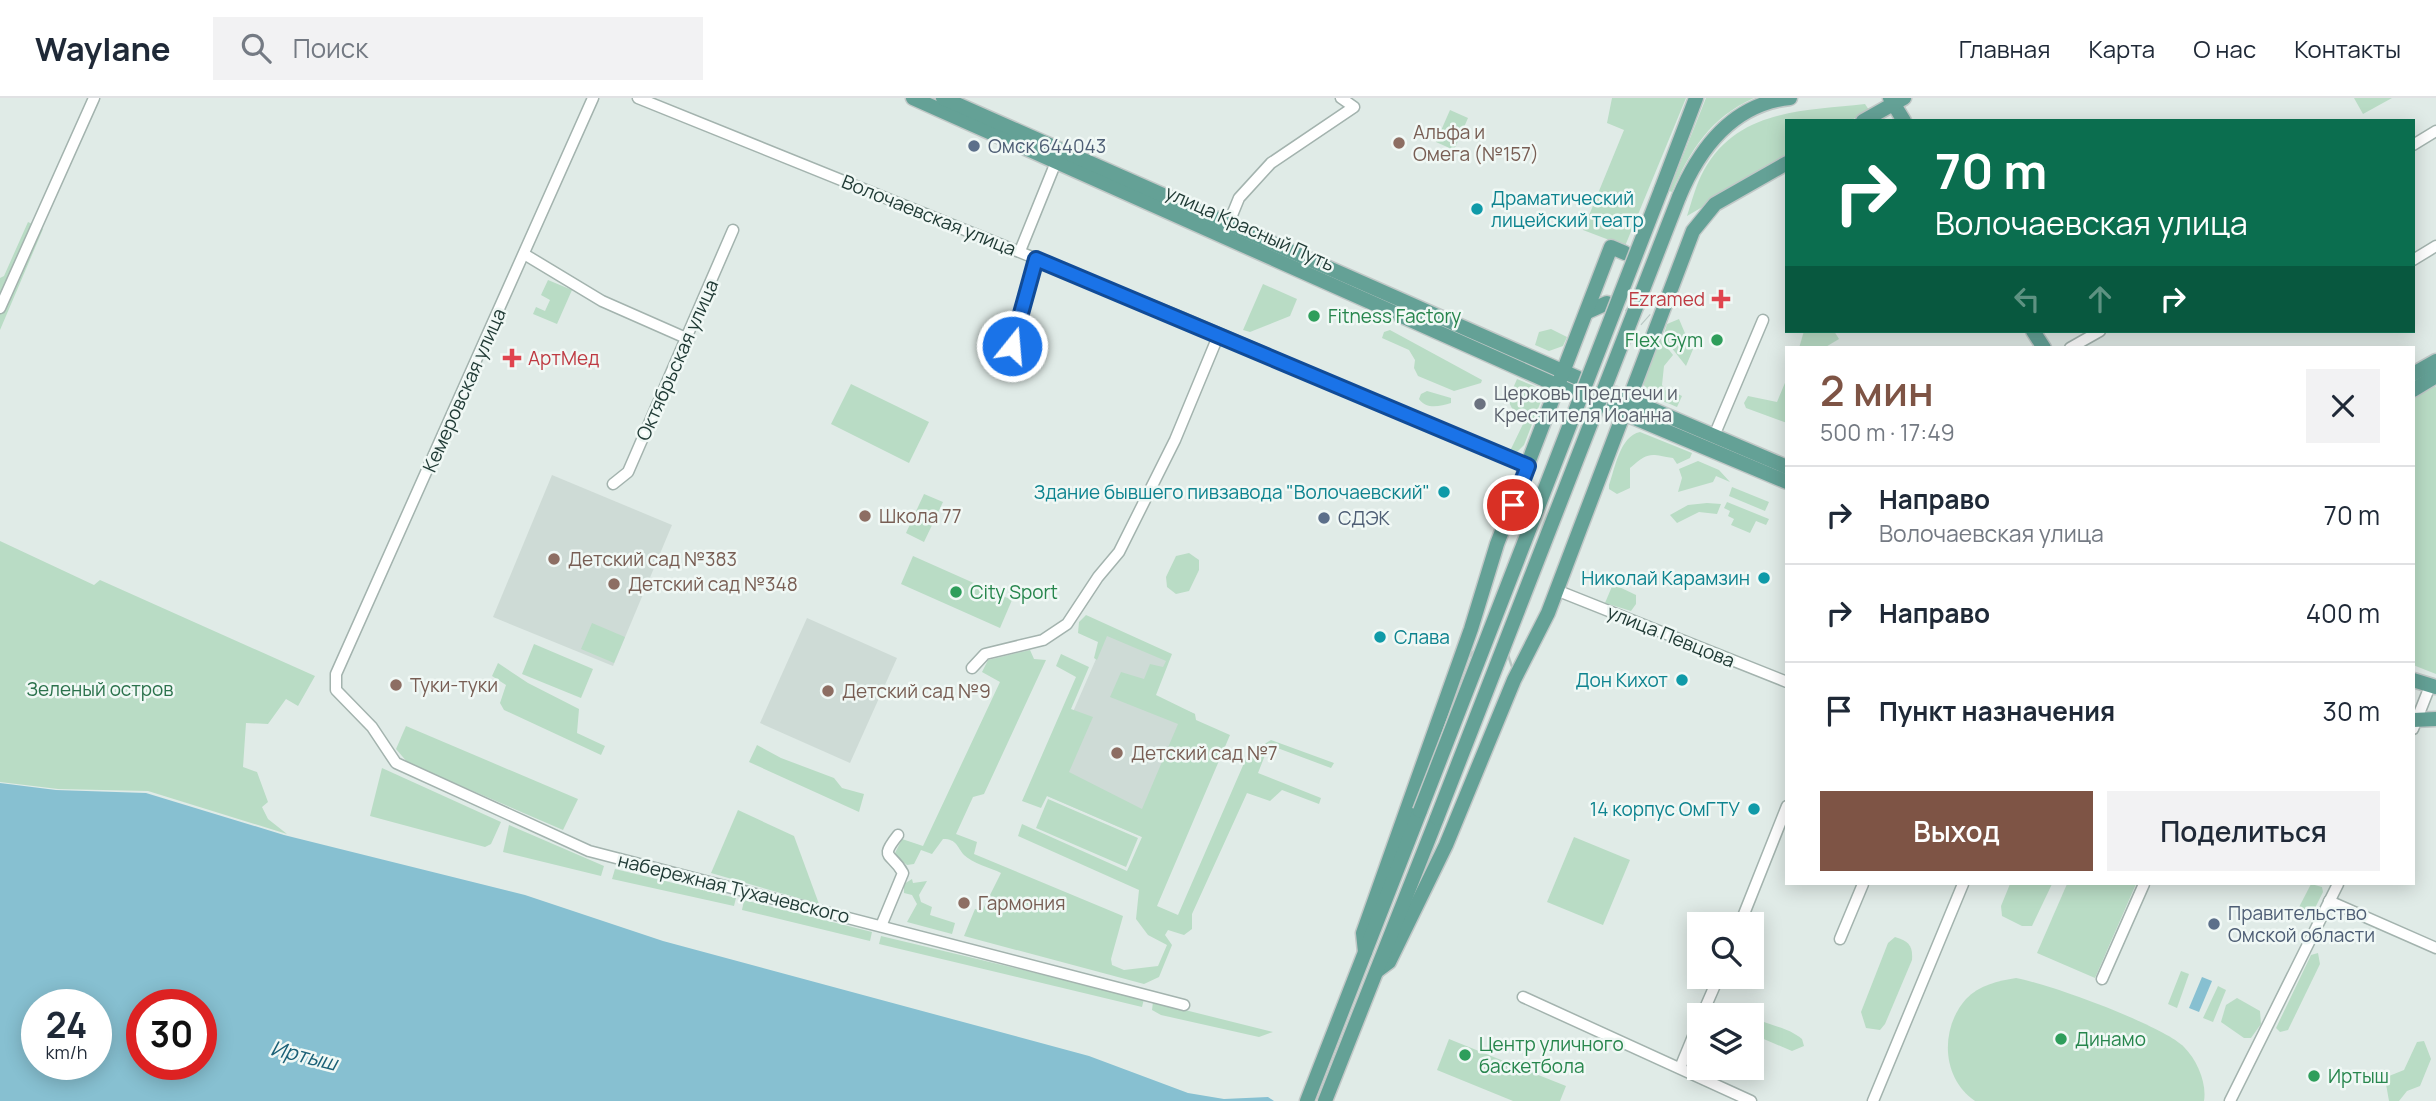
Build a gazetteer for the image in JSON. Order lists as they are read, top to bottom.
{
  "streets": {
    "main road": ["улица Красный Путь"],
    "street": [
      "Волочаевская улица",
      "Октябрьская улица",
      "Кемеровская улица",
      "улица Певцова",
      "набережная Тухачевского"
    ]
  },
  "crossings": [
    ["Кемеровская улица", "набережная Тухачевского"]
  ],
  "water": ["Иртыш"],
  "parks": ["Зеленый остров"],
  "places": {
    "other": [
      "Альфа и Омега (№157)",
      "Омск 644043",
      "Драматический лицейский театр",
      "Fitness Factory",
      "Flex Gym",
      "Церковь Предтечи и Крестителя Иоанна",
      "Здание бывшего пивзавода \"Волочаевский\"",
      "Школа 77",
      "СДЭК",
      "Детский сад №383",
      "Николай Карамзин",
      "Детский сад №348",
      "City Sport",
      "Слава",
      "Дон Кихот",
      "Туки-туки",
      "Детский сад №9",
      "Детский сад №7",
      "14 корпус ОмГТУ",
      "Гармония",
      "Правительство Омской области",
      "Динамо",
      "Центр уличного баскетбола",
      "Иртыш"
    ],
    "health": ["Ezramed", "АртМед"]
  },
  "page": {
    "header": "Waylane",
    "search": "Поиск",
    "nav": [
      "Главная",
      "Карта",
      "О нас",
      "Контакты"
    ],
    "turn": ["70 m", "Волочаевская улица"],
    "heading": ["2 мин", "500 m · 17:49"],
    "list": [
      {
        "name": "Направо",
        "note": "Волочаевская улица",
        "value": "70 m"
      },
      {
        "name": "Направо",
        "value": "400 m"
      },
      {
        "name": "Пункт назначения",
        "value": "30 m"
      }
    ],
    "buttons": ["Выход", "Поделиться"],
    "speed": "24 km/h",
    "limit": "30"
  }
}
